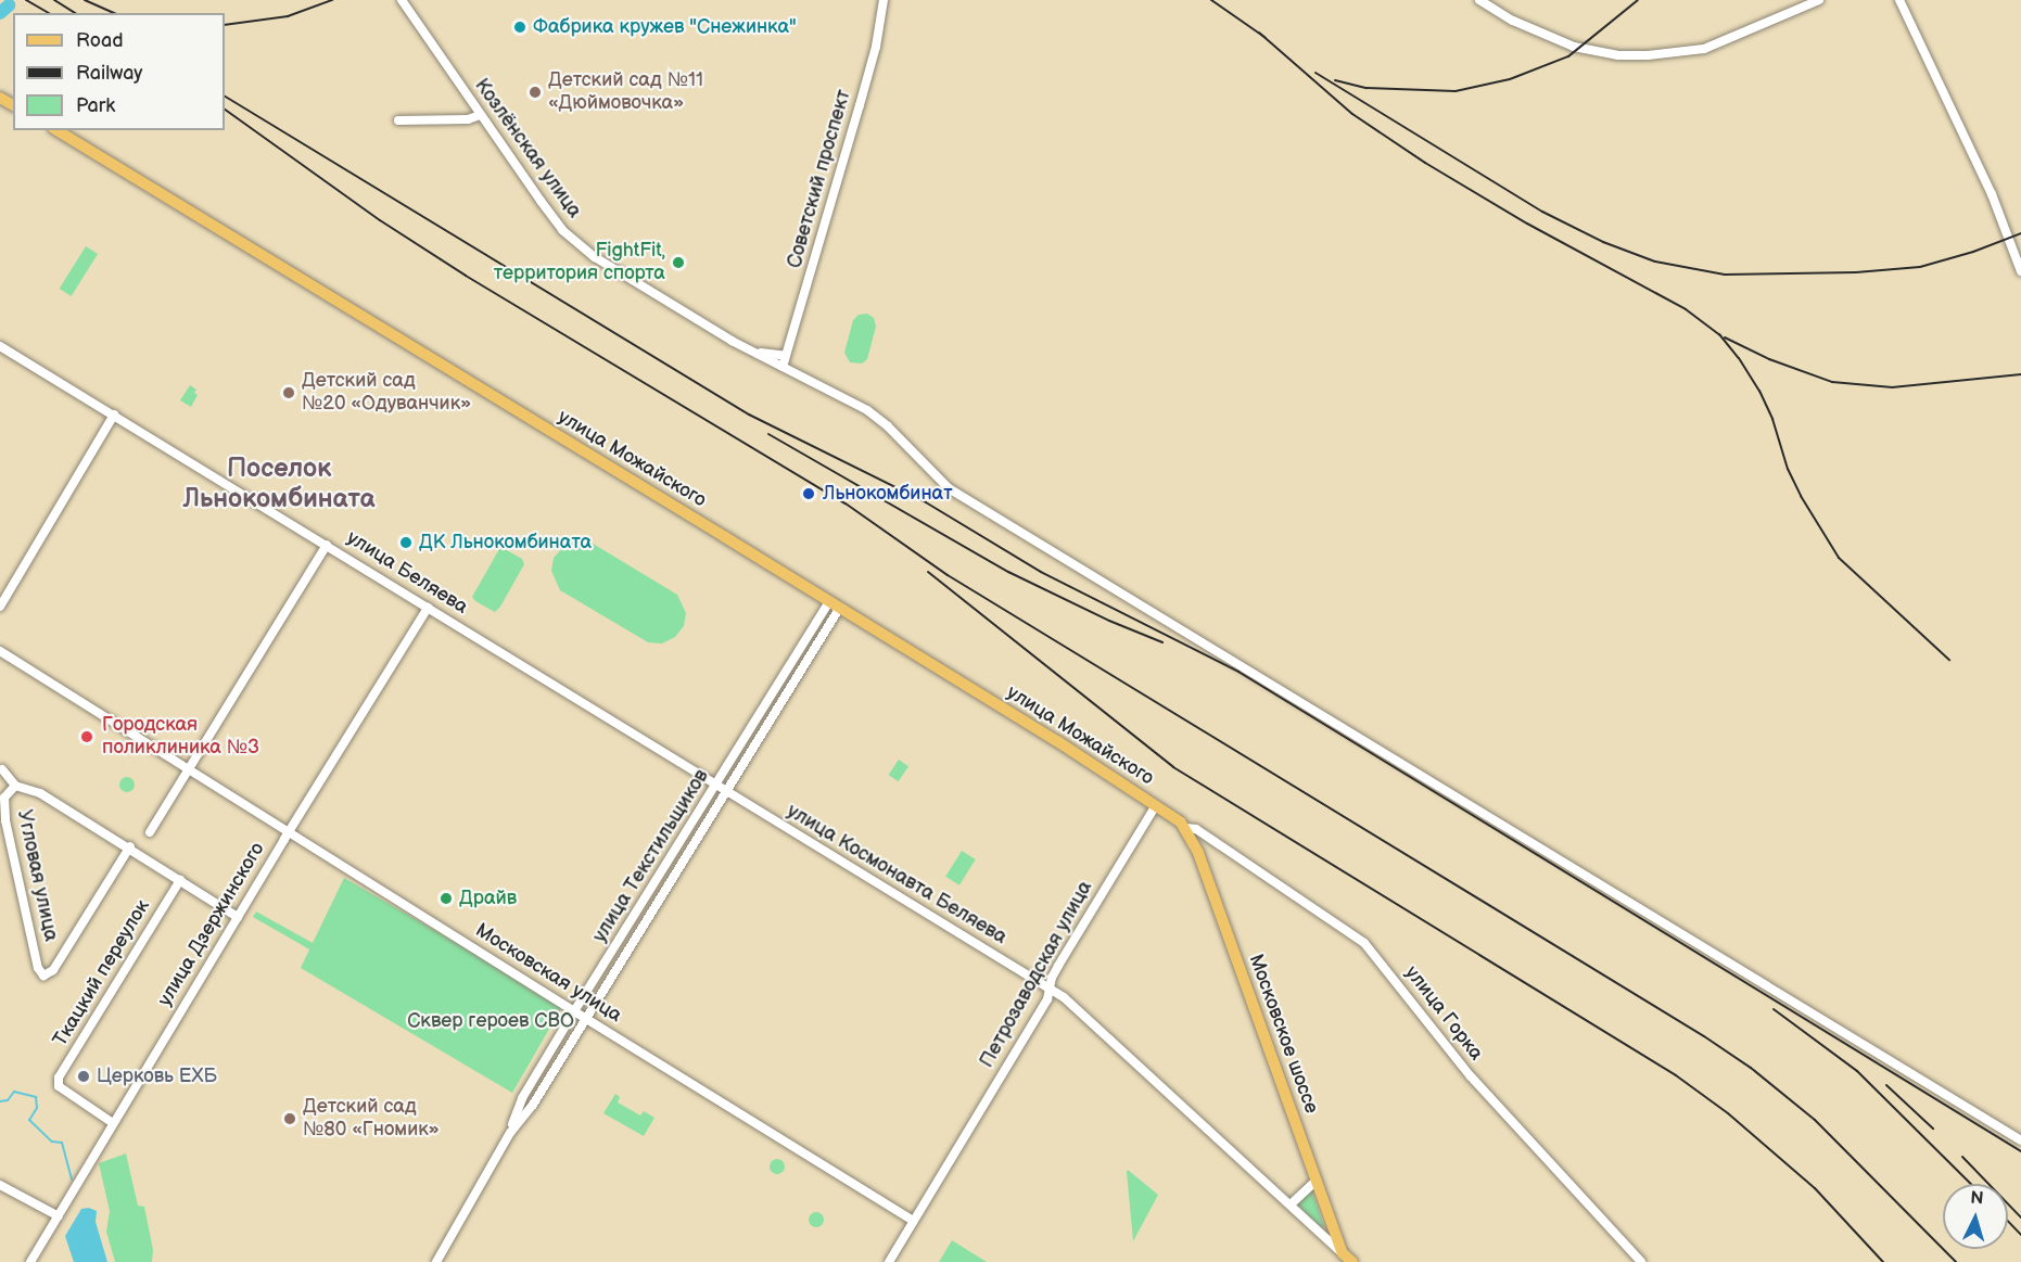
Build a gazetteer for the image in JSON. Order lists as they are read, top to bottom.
{
  "streets": {
    "main road": ["улица Можайского", "Московское шоссе"],
    "street": [
      "Козлёнская улица",
      "Советский проспект",
      "улица Беляева",
      "улица Текстильщиков",
      "улица Космонавта Беляева",
      "Угловая улица",
      "улица Дзержинского",
      "Ткацкий переулок",
      "Московская улица",
      "Петрозаводская улица",
      "улица Горка"
    ]
  },
  "crossings": [
    ["Козлёнская улица", "Советский проспект"],
    ["улица Можайского", "улица Текстильщиков"],
    ["улица Можайского", "Петрозаводская улица"],
    ["улица Можайского", "улица Горка"],
    ["улица Можайского", "Московское шоссе"],
    ["улица Беляева", "улица Текстильщиков"],
    ["улица Беляева", "улица Космонавта Беляева"],
    ["улица Беляева", "улица Дзержинского"],
    ["улица Текстильщиков", "улица Космонавта Беляева"],
    ["улица Текстильщиков", "Московская улица"],
    ["улица Космонавта Беляева", "Петрозаводская улица"],
    ["улица Космонавта Беляева", "Московское шоссе"],
    ["улица Дзержинского", "Ткацкий переулок"],
    ["улица Дзержинского", "Московская улица"],
    ["Московская улица", "Петрозаводская улица"],
    ["Петрозаводская улица", "Московское шоссе"],
    ["улица Горка", "Московское шоссе"]
  ],
  "districts": ["Поселок Льнокомбината"],
  "parks": ["Сквер героев СВО"],
  "places": [
    "Фабрика кружев \"Снежинка\"",
    "Детский сад №11 «Дюймовочка»",
    "FightFit, территория спорта",
    "Детский сад №20 «Одуванчик»",
    "Льнокомбинат",
    "ДК Льнокомбината",
    "Городская поликлиника №3",
    "Драйв",
    "Церковь ЕХБ",
    "Детский сад №80 «Гномик»"
  ],
  "legend": ["Road", "Railway", "Park"],
  "north": "top"
}
